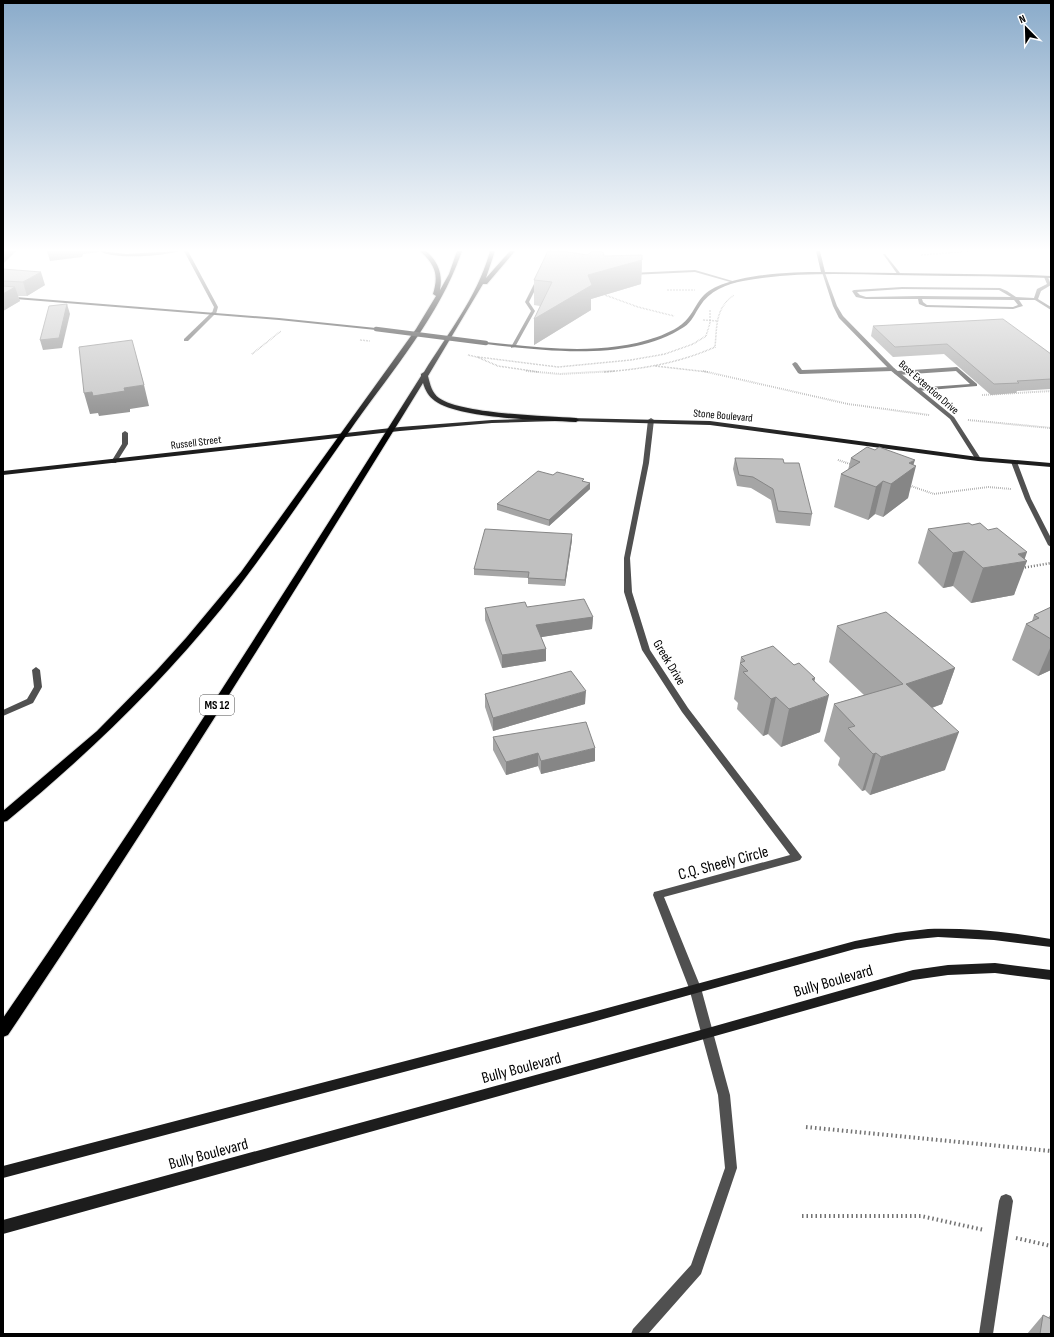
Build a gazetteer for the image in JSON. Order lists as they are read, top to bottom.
{
  "streets": {
    "main road": ["MS 12"],
    "street": [
      "Bost Extention Drive",
      "Stone Boulevard",
      "Russell Street",
      "Greek Drive",
      "C.Q. Sheely Circle",
      "Bully Boulevard"
    ]
  },
  "crossings": [
    ["Bost Extention Drive", "Stone Boulevard"],
    ["Stone Boulevard", "Russell Street"],
    ["Stone Boulevard", "Greek Drive"],
    ["Stone Boulevard", "MS 12"],
    ["Russell Street", "MS 12"],
    ["Greek Drive", "C.Q. Sheely Circle"],
    ["C.Q. Sheely Circle", "Bully Boulevard"]
  ],
  "north": "top left"
}
